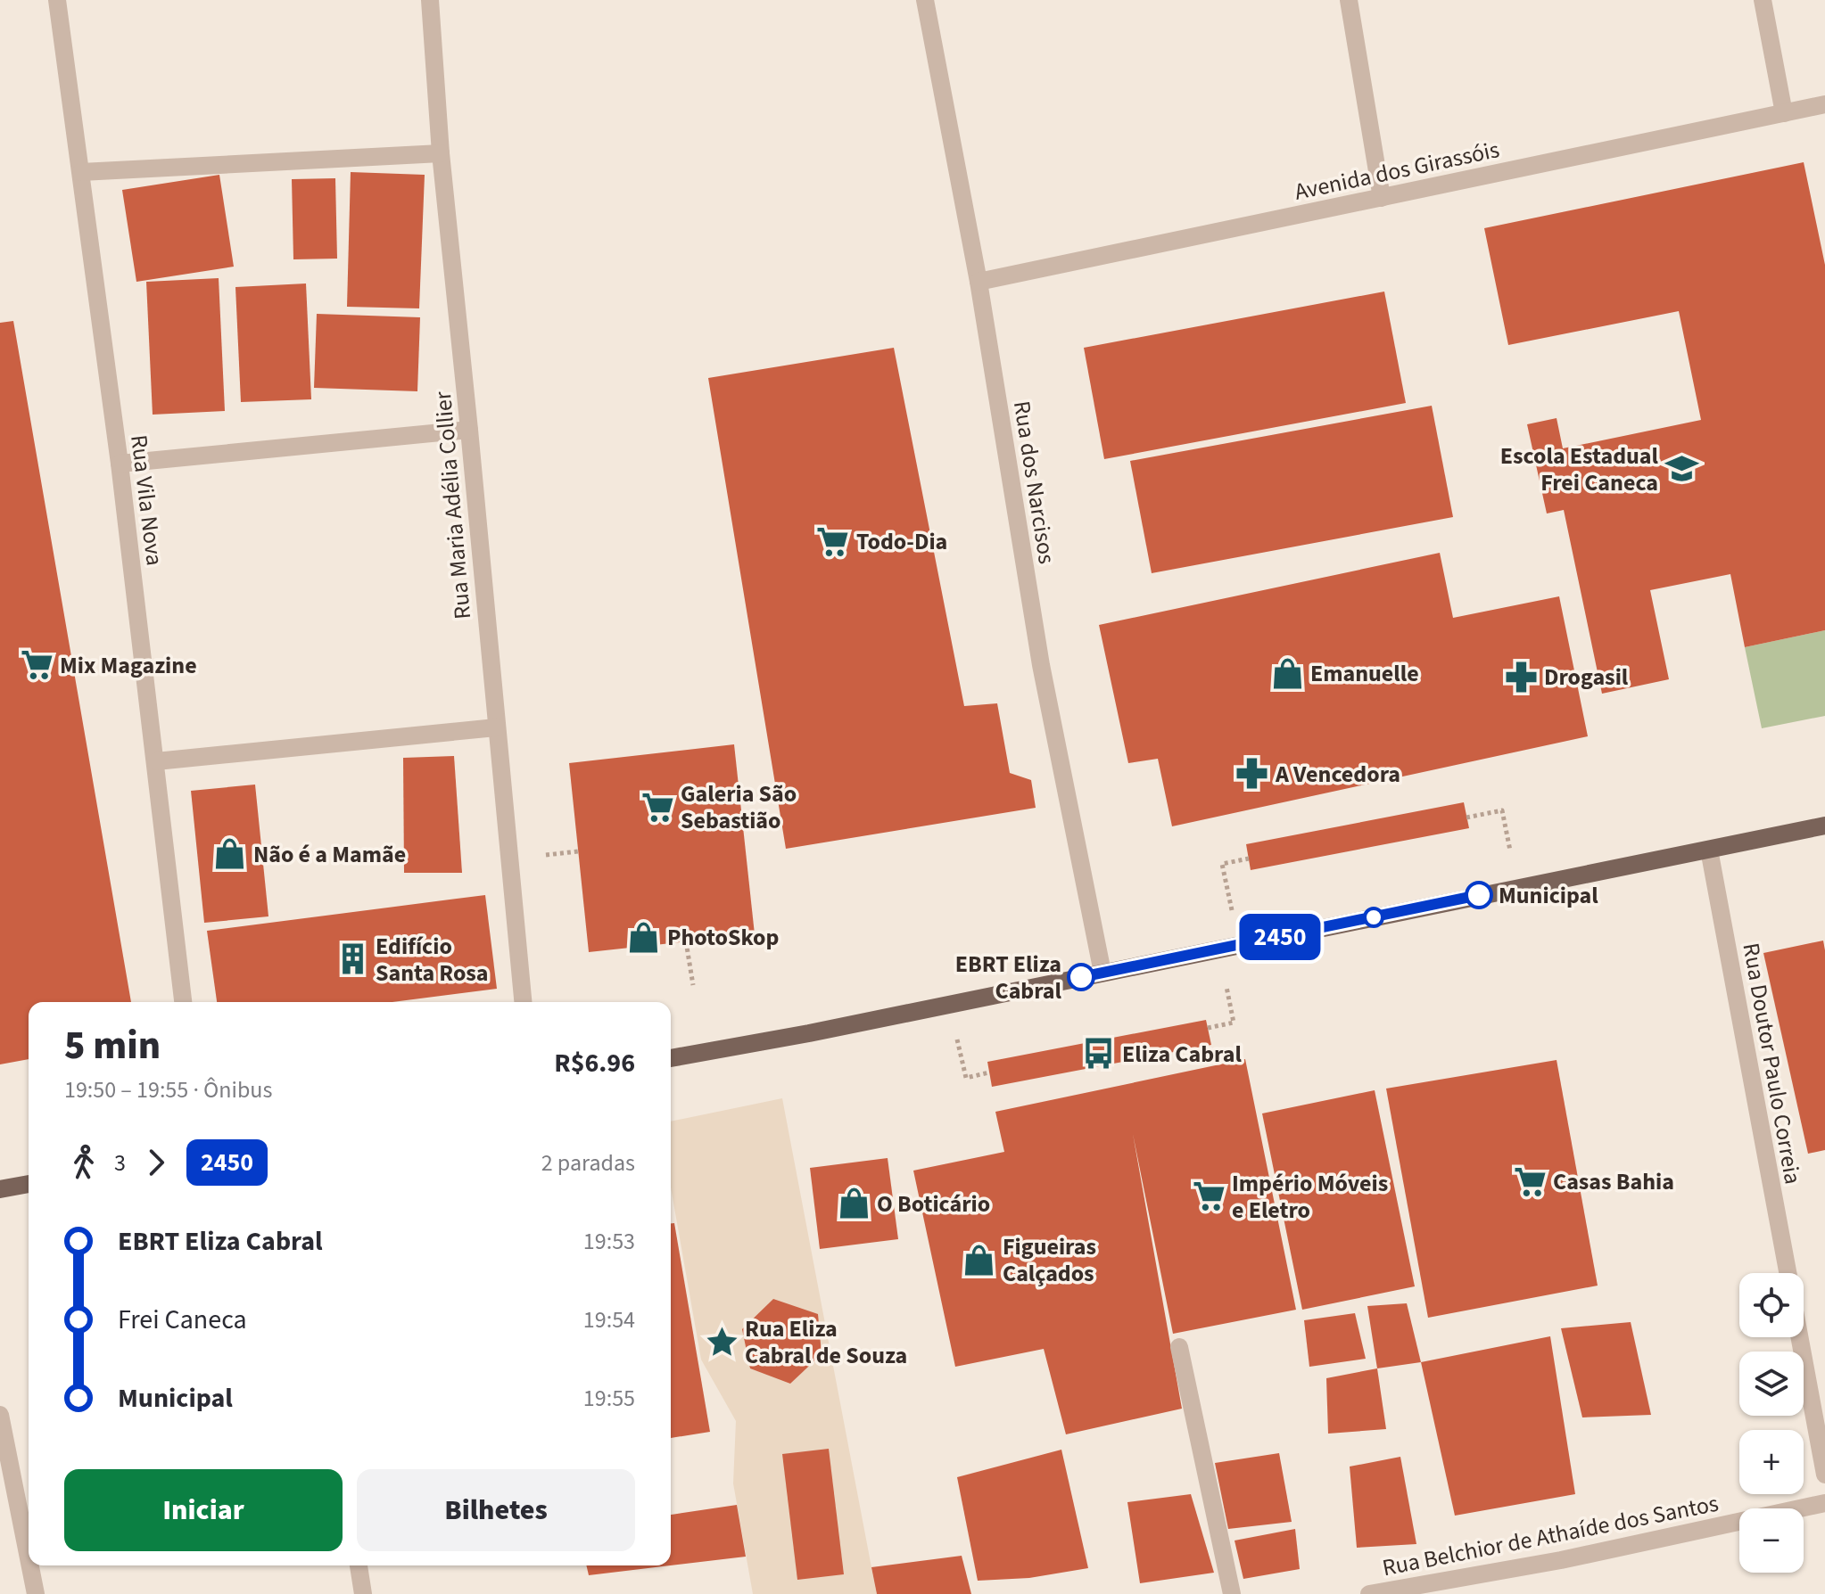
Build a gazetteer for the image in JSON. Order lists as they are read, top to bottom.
{
  "streets": {
    "street": [
      "Avenida dos Girassóis",
      "Rua dos Narcisos",
      "Rua Vila Nova",
      "Rua Maria Adélia Collier",
      "Rua Doutor Paulo Correia",
      "Rua Belchior de Athaíde dos Santos"
    ]
  },
  "crossings": [
    ["Avenida dos Girassóis", "Rua dos Narcisos"]
  ],
  "places": {
    "school or university": ["Escola Estadual Frei Caneca"],
    "supermarket": [
      "Todo-Dia",
      "Mix Magazine",
      "Galeria São Sebastião",
      "Casas Bahia",
      "Império Móveis e Eletro"
    ],
    "shop": [
      "Emanuelle",
      "Não é a Mamãe",
      "PhotoSkop",
      "O Boticário",
      "Figueiras Calçados"
    ],
    "pharmacy": ["Drogasil", "A Vencedora"],
    "other": ["Municipal", "EBRT Eliza Cabral"],
    "building": ["Edifício Santa Rosa"],
    "bus stop": ["Eliza Cabral"],
    "place": ["Rua Eliza Cabral de Souza"]
  },
  "lines": ["bus line 2450"],
  "page": {
    "on_map": "2450",
    "heading": ["5 min", "19:50 – 19:55 · Ônibus", "R$6.96"],
    "legs": ["3", "2450", "2 paradas"],
    "list": [
      {
        "name": "EBRT Eliza Cabral",
        "value": "19:53"
      },
      {
        "name": "Frei Caneca",
        "value": "19:54"
      },
      {
        "name": "Municipal",
        "value": "19:55"
      }
    ],
    "map_buttons": ["+", "−"],
    "buttons": ["Iniciar", "Bilhetes"]
  }
}
